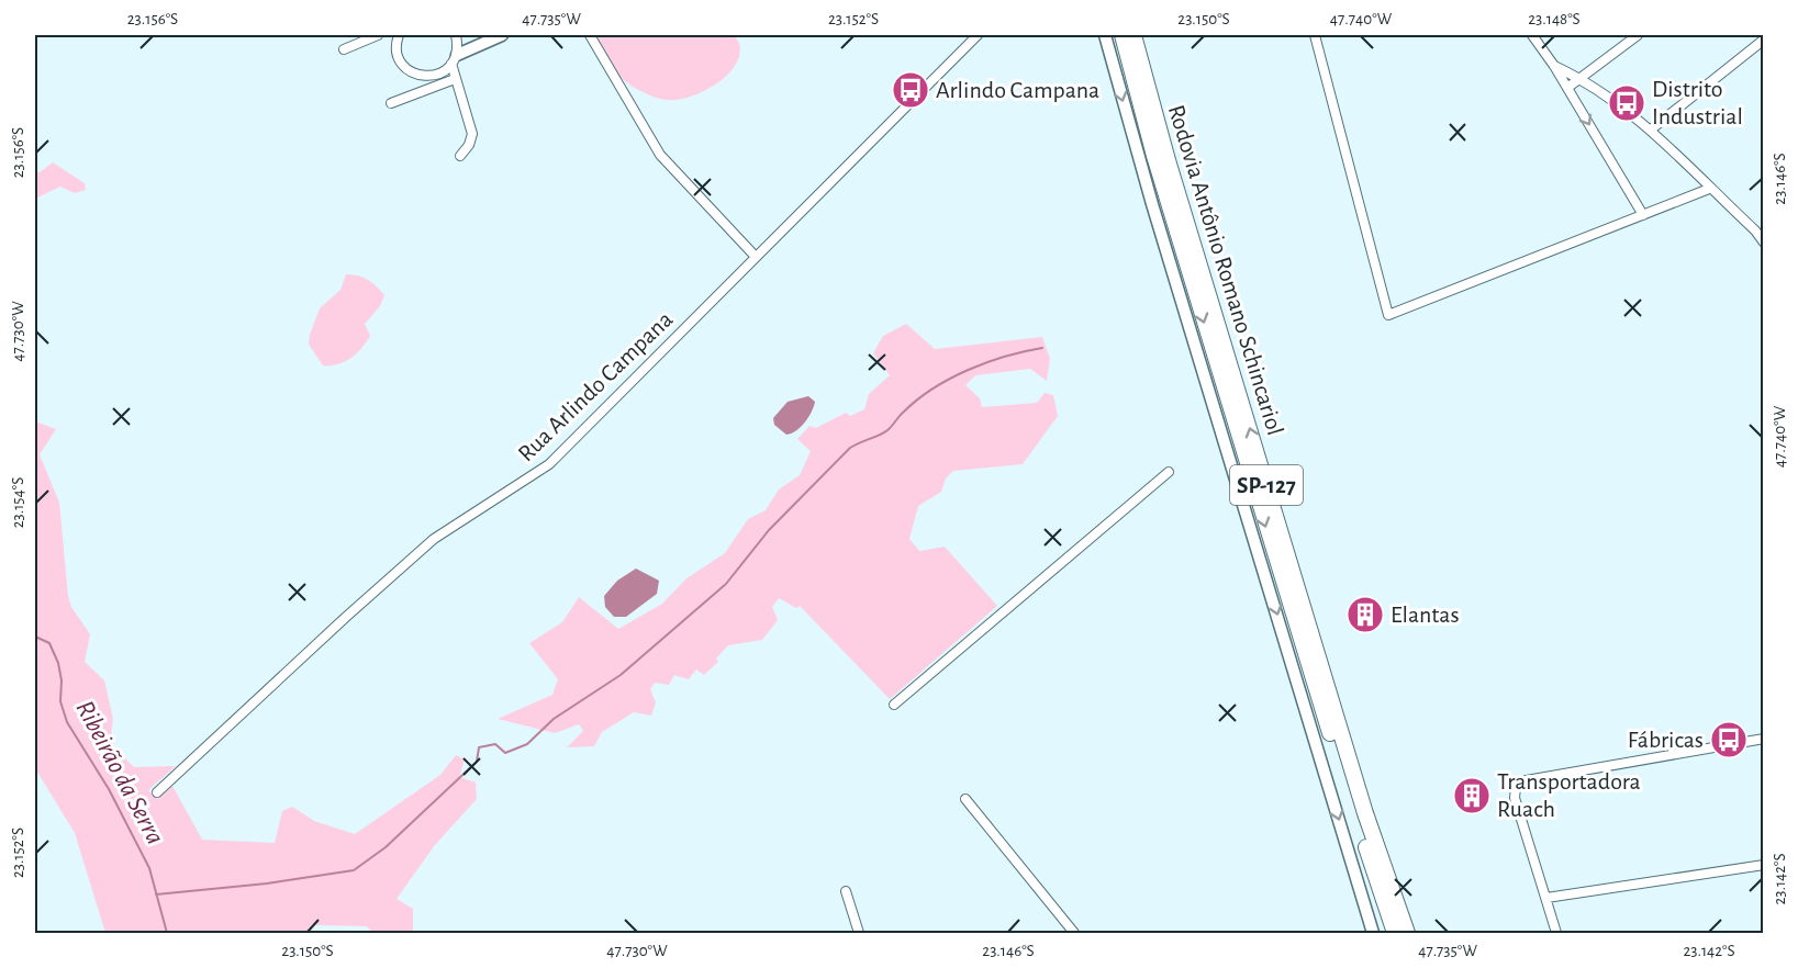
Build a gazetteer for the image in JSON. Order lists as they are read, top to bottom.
{
  "streets": {
    "highway": ["Rodovia Antônio Romano Schincariol", "SP-127"],
    "street": ["Rua Arlindo Campana"]
  },
  "water": ["Ribeirão da Serra"],
  "places": {
    "bus stop": ["Arlindo Campana", "Distrito Industrial", "Fábricas"],
    "building": ["Elantas", "Transportadora Ruach"]
  },
  "coordinates": [
    "23.156°S",
    "47.735°W",
    "23.152°S",
    "23.150°S",
    "47.740°W",
    "23.148°S",
    "23.146°S",
    "47.730°W",
    "23.154°S",
    "23.142°S"
  ]
}
